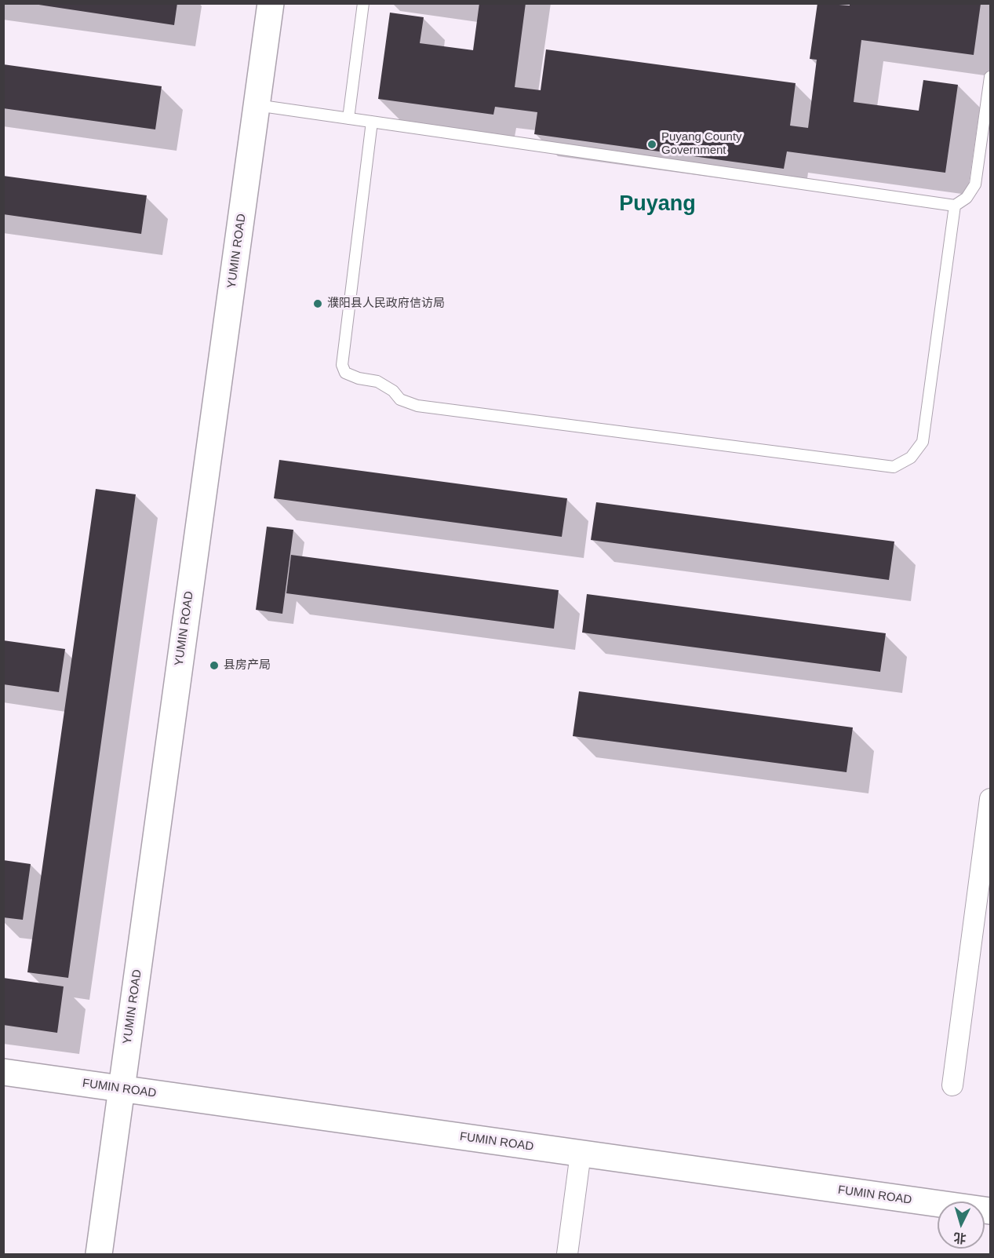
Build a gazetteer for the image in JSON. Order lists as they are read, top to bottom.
{
  "streets": {
    "street": ["YUMIN ROAD", "FUMIN ROAD"]
  },
  "crossings": [
    ["YUMIN ROAD", "FUMIN ROAD"]
  ],
  "districts": ["Puyang"],
  "places": ["Puyang County Government", "濮阳县人民政府信访局", "县房产局"],
  "north": "bottom"
}
